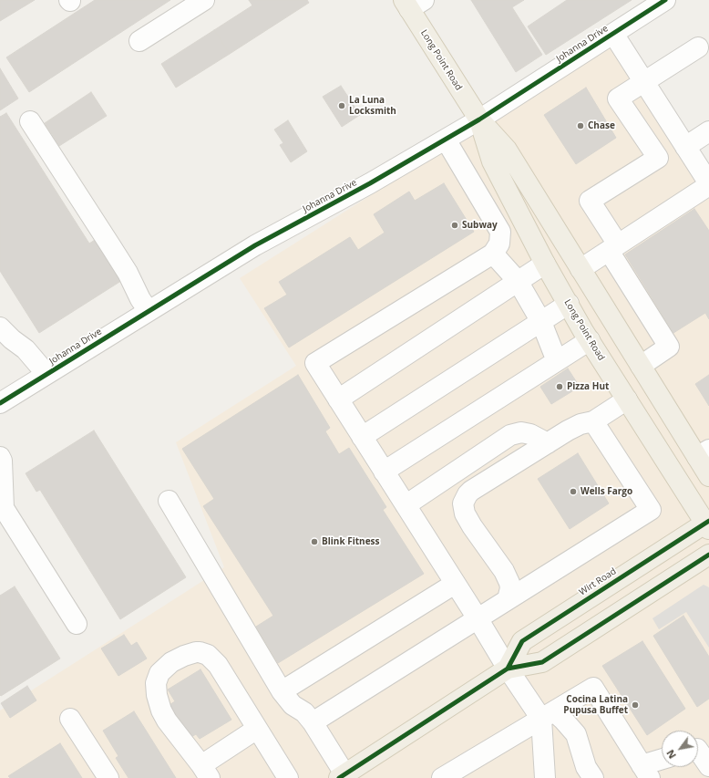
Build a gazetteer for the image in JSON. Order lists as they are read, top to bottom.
{
  "streets": {
    "main road": ["Long Point Road", "Wirt Road"],
    "street": ["Johanna Drive"]
  },
  "crossings": [
    ["Johanna Drive", "Long Point Road"],
    ["Long Point Road", "Wirt Road"]
  ],
  "places": [
    "La Luna Locksmith",
    "Chase",
    "Subway",
    "Pizza Hut",
    "Wells Fargo",
    "Blink Fitness",
    "Cocina Latina Pupusa Buffet"
  ],
  "north": "bottom left"
}
